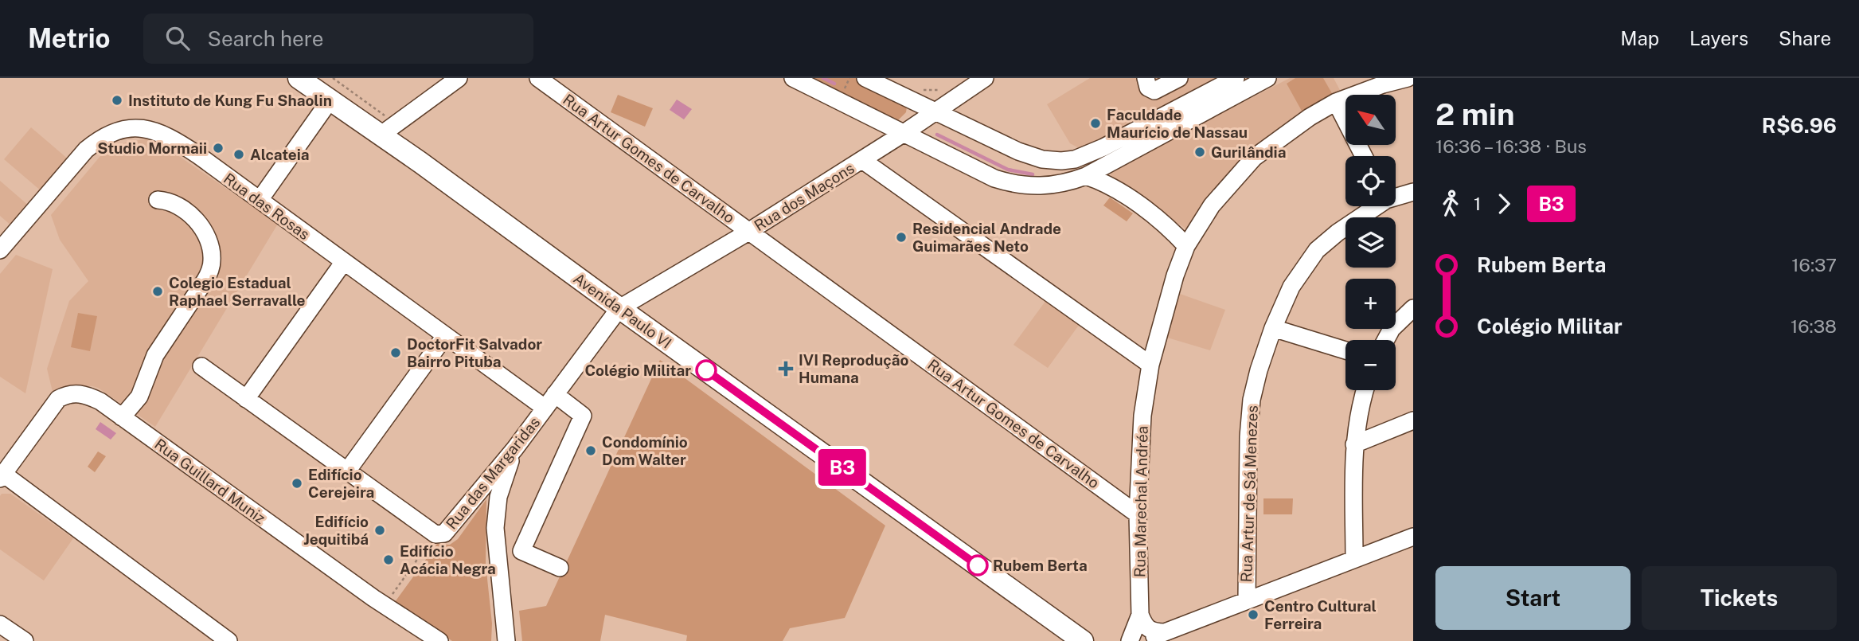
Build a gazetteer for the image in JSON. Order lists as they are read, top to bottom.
{
  "streets": {
    "main road": ["Avenida Paulo VI"],
    "street": [
      "Rua Artur Gomes de Carvalho",
      "Rua dos Maçons",
      "Rua das Rosas",
      "Rua das Margaridas",
      "Rua Guillard Muniz",
      "Rua Artur de Sá Menezes",
      "Rua Marechal Andréa"
    ]
  },
  "crossings": [
    ["Rua Artur Gomes de Carvalho", "Rua dos Maçons"],
    ["Rua Artur Gomes de Carvalho", "Rua Marechal Andréa"],
    ["Rua dos Maçons", "Avenida Paulo VI"],
    ["Rua dos Maçons", "Rua das Margaridas"],
    ["Rua das Rosas", "Rua das Margaridas"],
    ["Avenida Paulo VI", "Rua das Margaridas"]
  ],
  "places": {
    "other": [
      "Instituto de Kung Fu Shaolin",
      "Faculdade Maurício de Nassau",
      "Studio Mormaii",
      "Gurilândia",
      "Alcateia",
      "Residencial Andrade Guimarães Neto",
      "Colegio Estadual Raphael Serravalle",
      "DoctorFit Salvador Bairro Pituba",
      "Colégio Militar",
      "Condomínio Dom Walter",
      "Edifício Cerejeira",
      "Edifício Jequitibá",
      "Edifício Acácia Negra",
      "Rubem Berta",
      "Centro Cultural Ferreira"
    ],
    "health": ["IVI Reprodução Humana"]
  },
  "lines": ["bus line B3"],
  "north": "top left",
  "page": {
    "header": "Metrio",
    "search": "Search here",
    "nav": ["Map", "Layers", "Share"],
    "on_map": "B3",
    "heading": ["2 min", "16:36 – 16:38 · Bus", "R$6.96"],
    "map_buttons": ["+", "−"],
    "legs": ["1", "B3"],
    "list": [
      {
        "name": "Rubem Berta",
        "value": "16:37"
      },
      {
        "name": "Colégio Militar",
        "value": "16:38"
      }
    ],
    "buttons": ["Start", "Tickets"]
  }
}
